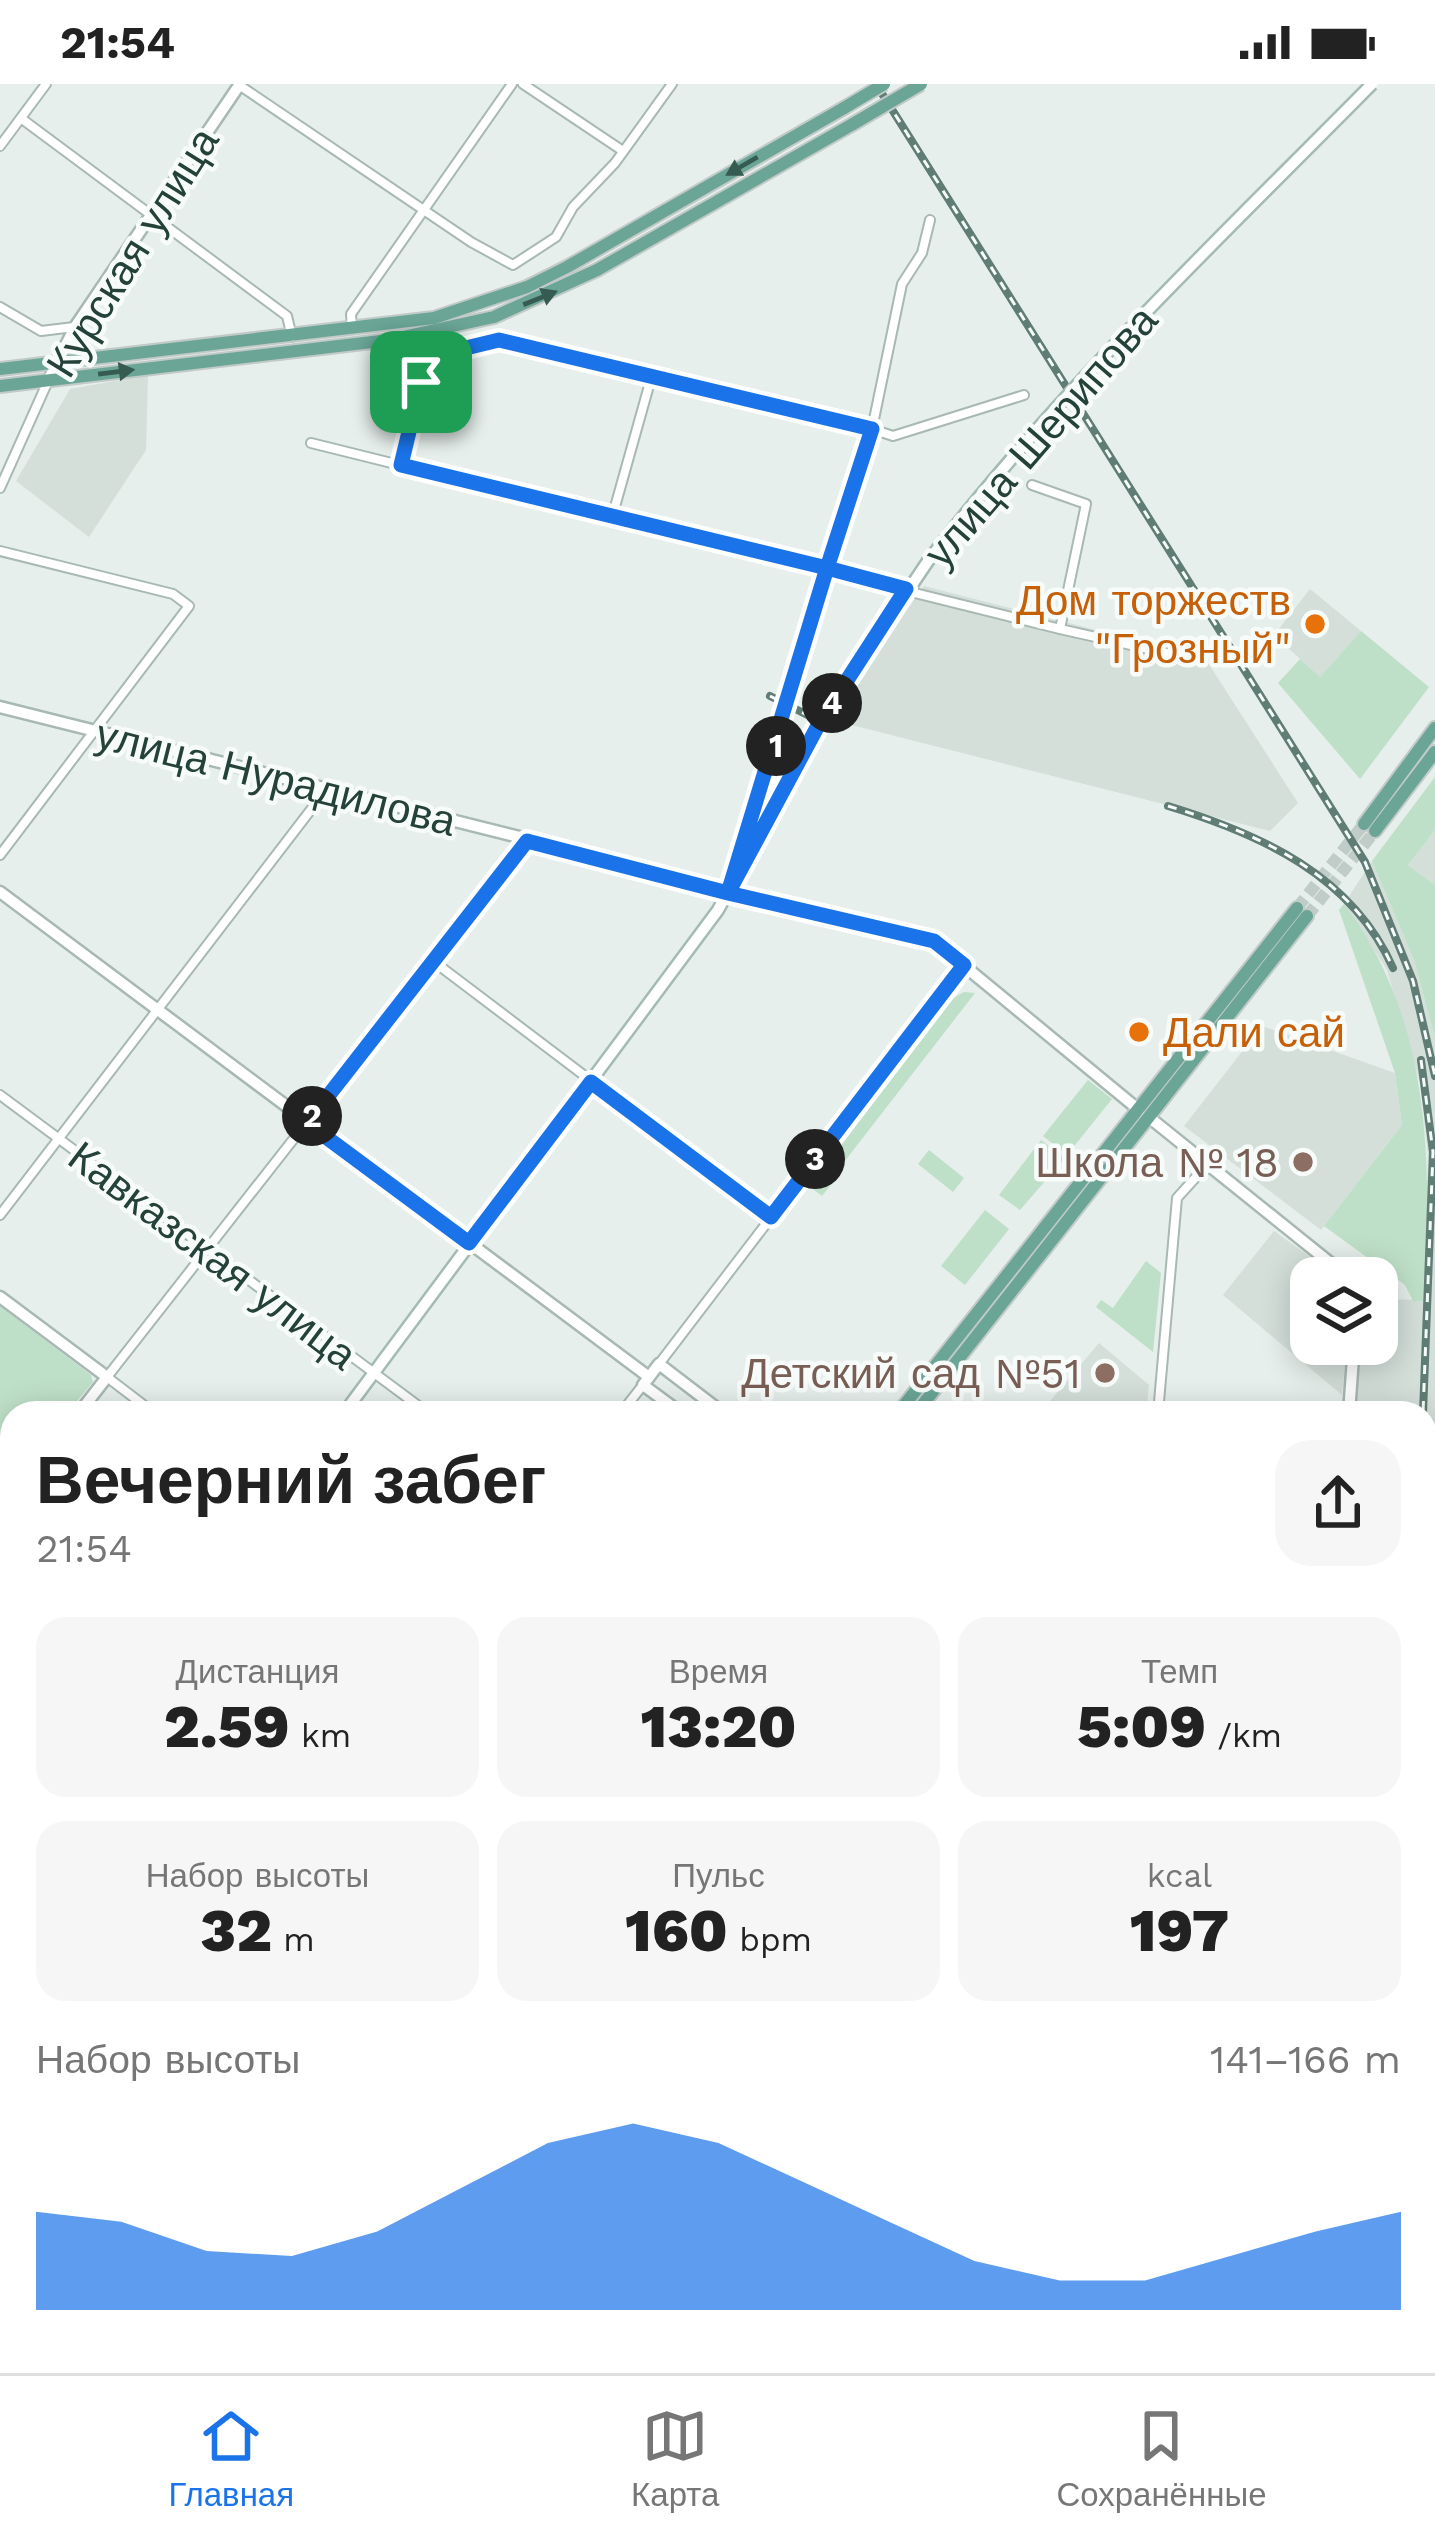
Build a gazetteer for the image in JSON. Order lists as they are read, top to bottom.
{
  "streets": {
    "street": [
      "Курская улица",
      "улица Шерипова",
      "улица Нурадилова",
      "Кавказская улица"
    ]
  },
  "crossings": [
    ["улица Шерипова", "улица Нурадилова"],
    ["улица Шерипова", "Кавказская улица"]
  ],
  "places": [
    "Дом торжеств \"Грозный\"",
    "Дали сай",
    "Школа № 18",
    "Детский сад №51"
  ],
  "page": {
    "status": "21:54",
    "pins": [
      "4",
      "1",
      "2",
      "3"
    ],
    "heading": ["Вечерний забег", "21:54"],
    "stats": [
      ["Дистанция", "2.59 km"],
      ["Время", "13:20"],
      ["Темп", "5:09 /km"],
      ["Набор высоты", "32 m"],
      ["Пульс", "160 bpm"],
      ["kcal", "197"]
    ],
    "chart": ["Набор высоты", "141–166 m"],
    "tabs": ["Главная", "Карта", "Сохранённые"]
  }
}
